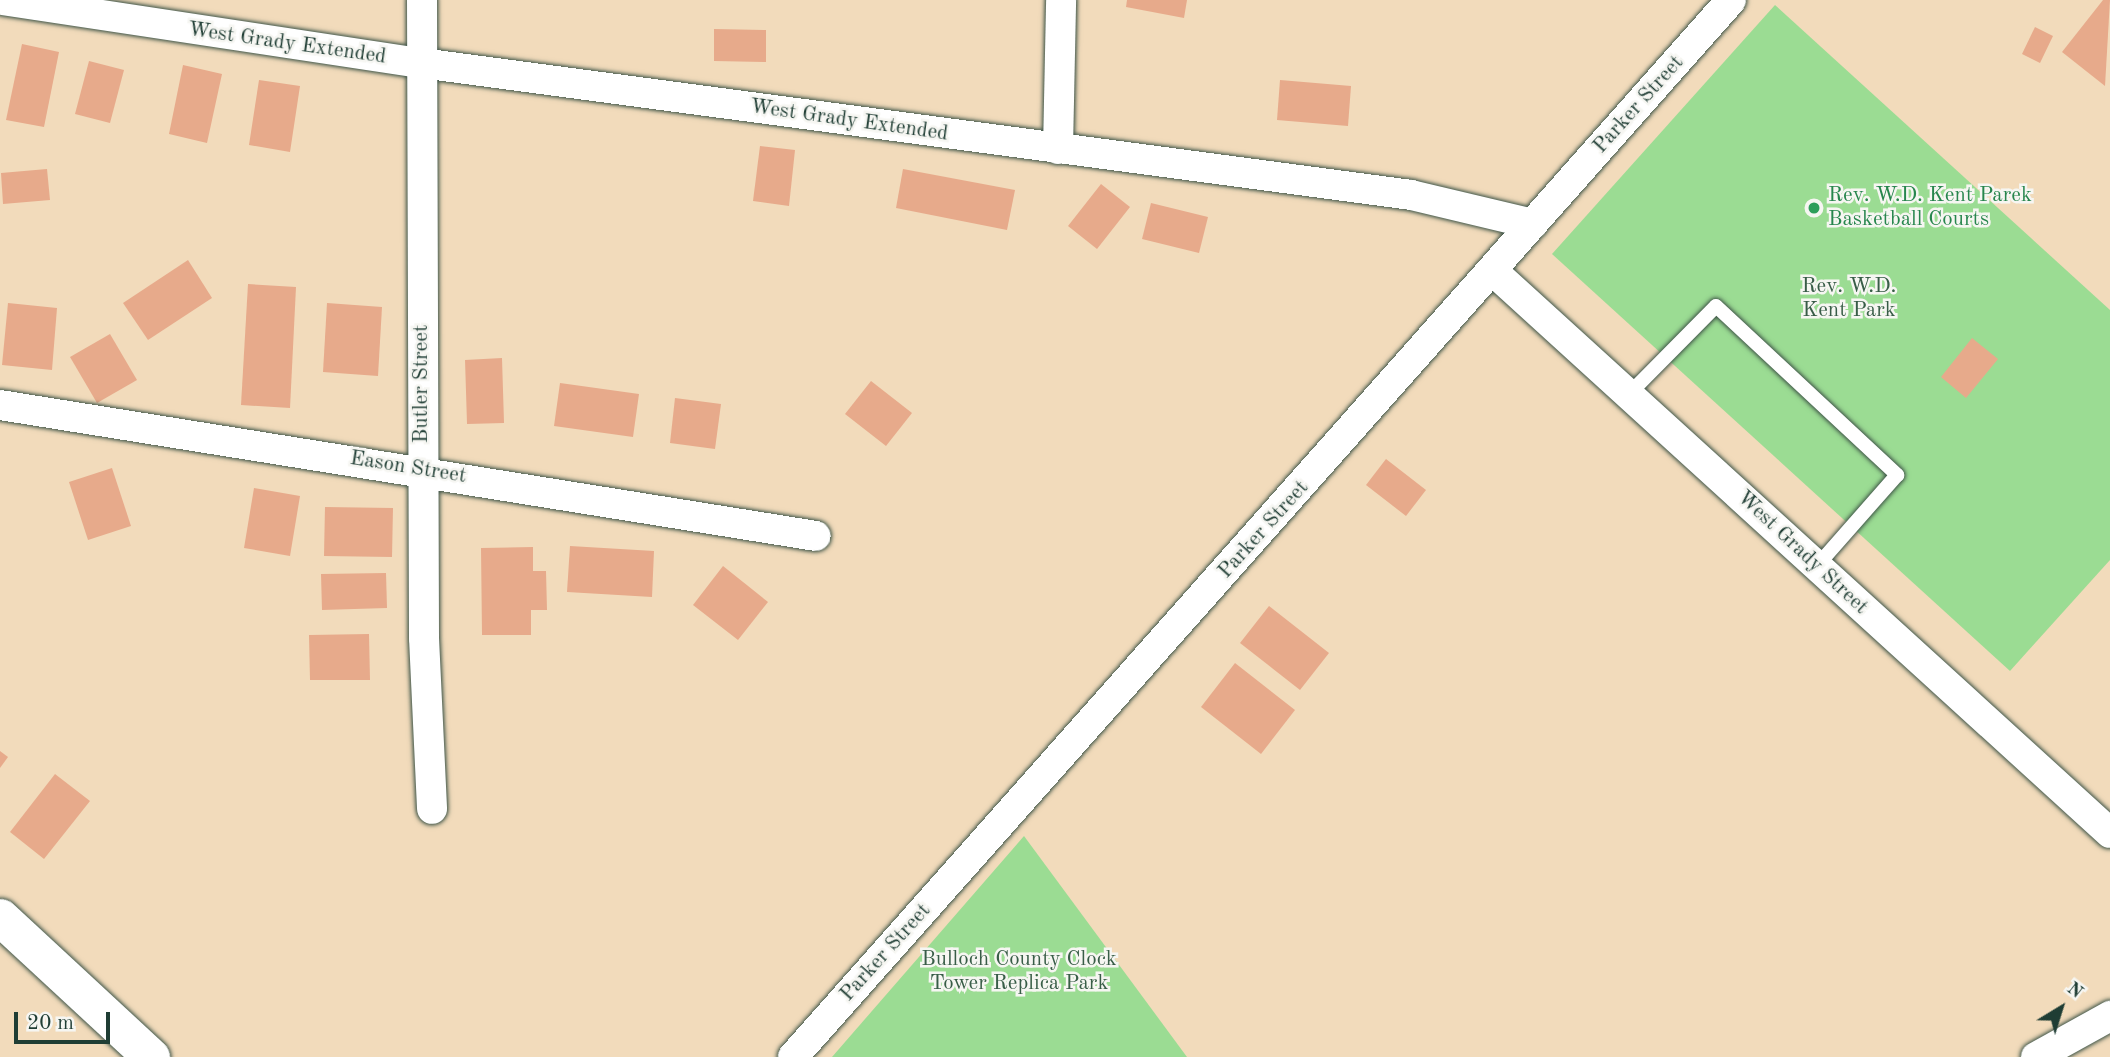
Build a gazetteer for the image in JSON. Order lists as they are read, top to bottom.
{
  "streets": {
    "street": [
      "West Grady Extended",
      "Parker Street",
      "Butler Street",
      "Eason Street",
      "West Grady Street"
    ]
  },
  "crossings": [
    ["West Grady Extended", "Parker Street"],
    ["West Grady Extended", "Butler Street"],
    ["Parker Street", "West Grady Street"],
    ["Butler Street", "Eason Street"]
  ],
  "parks": ["Rev. W.D. Kent Park", "Bulloch County Clock Tower Replica Park"],
  "places": ["Rev. W.D. Kent Parek Basketball Courts"],
  "scale_bar": "20 m",
  "north": "top right"
}
